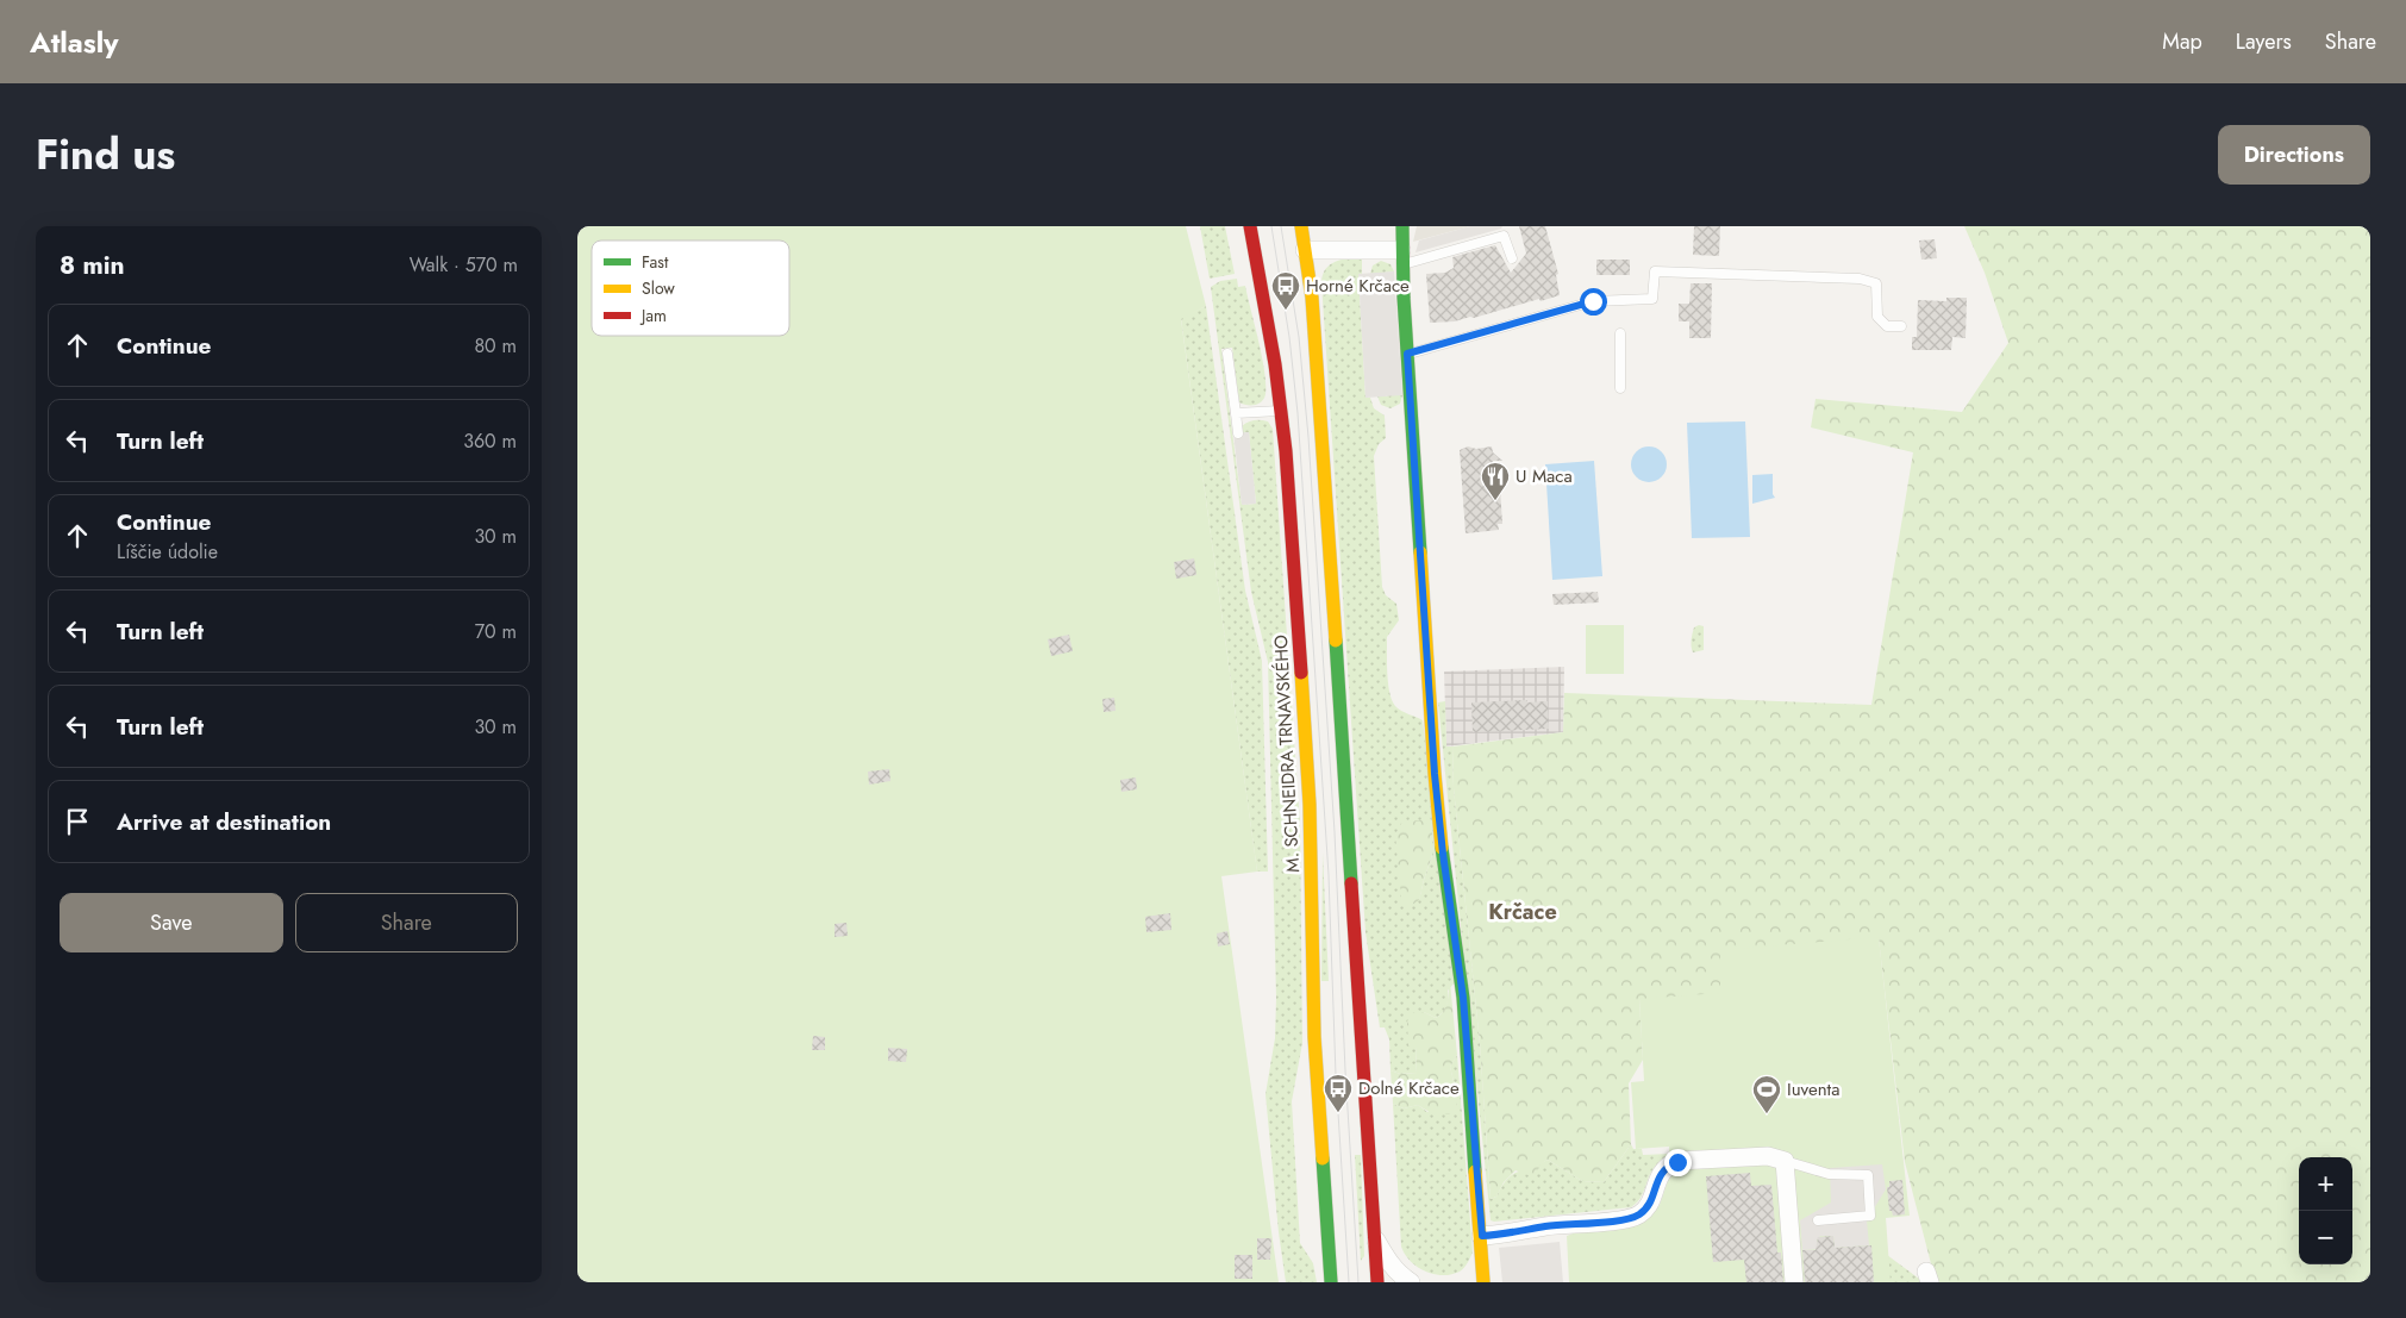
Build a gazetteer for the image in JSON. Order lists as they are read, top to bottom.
{
  "streets": {
    "main road": ["M. SCHNEIDRA TRNAVSKÉHO"]
  },
  "districts": ["Krčace"],
  "places": {
    "bus stop": ["Horné Krčace", "Dolné Krčace"],
    "restaurant": ["U Maca"],
    "sports": ["Iuventa"]
  },
  "legend": ["Fast", "Slow", "Jam"],
  "page": {
    "header": "Atlasly",
    "nav": ["Map", "Layers", "Share"],
    "title": "Find us",
    "buttons": [
      "Directions",
      ["Save", "Share"]
    ],
    "heading": ["8 min", "Walk · 570 m"],
    "list": [
      ["Continue", "80 m"],
      ["Turn left", "360 m"],
      ["Continue", "Líščie údolie", "30 m"],
      ["Turn left", "70 m"],
      ["Turn left", "30 m"],
      "Arrive at destination"
    ],
    "map_buttons": ["+", "−"]
  }
}
